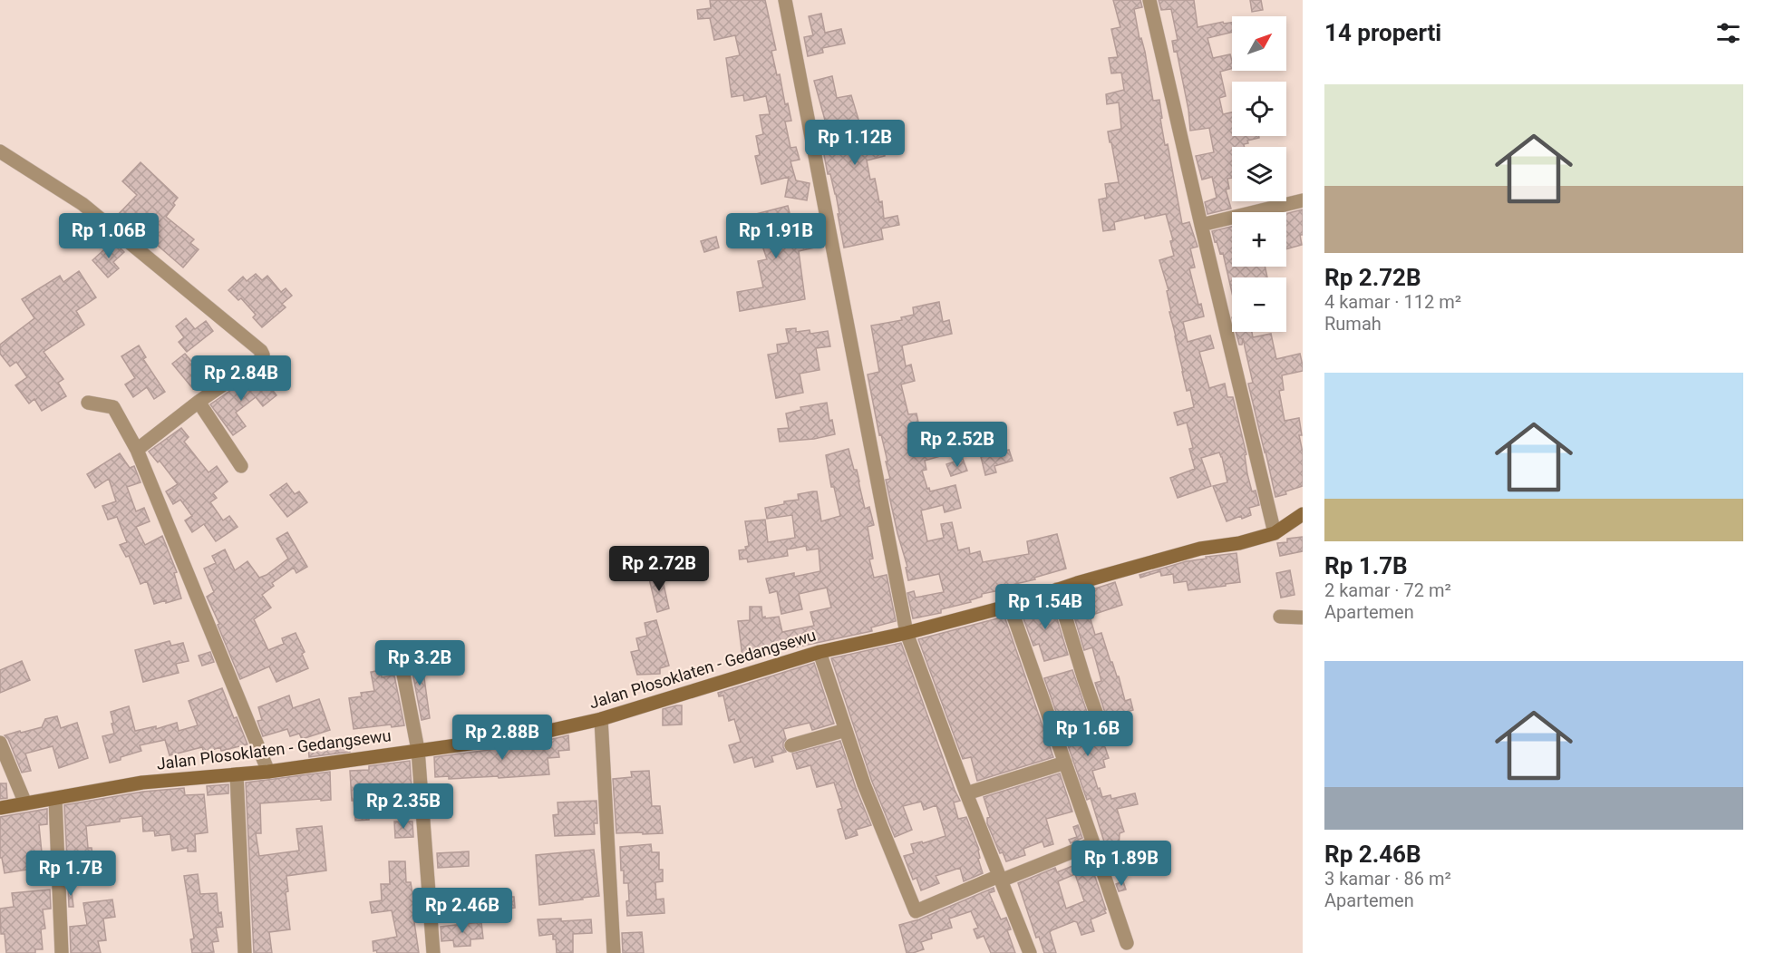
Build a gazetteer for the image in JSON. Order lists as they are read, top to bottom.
{
  "streets": {
    "main road": ["Jalan Plosoklaten - Gedangsewu"]
  },
  "north": "top right",
  "page": {
    "heading": "14 properti",
    "map_buttons": ["+", "−"],
    "list": [
      {
        "name": "Rp 2.72B",
        "note": "4 kamar · 112 m² · Rumah"
      },
      {
        "name": "Rp 1.7B",
        "note": "2 kamar · 72 m² · Apartemen"
      },
      {
        "name": "Rp 2.46B",
        "note": "3 kamar · 86 m² · Apartemen"
      }
    ],
    "price": [
      "Rp 1.12B",
      "Rp 1.06B",
      "Rp 1.91B",
      "Rp 2.84B",
      "Rp 2.52B",
      "Rp 2.72B",
      "Rp 1.54B",
      "Rp 3.2B",
      "Rp 1.6B",
      "Rp 2.88B",
      "Rp 2.35B",
      "Rp 1.89B",
      "Rp 1.7B",
      "Rp 2.46B"
    ]
  }
}
